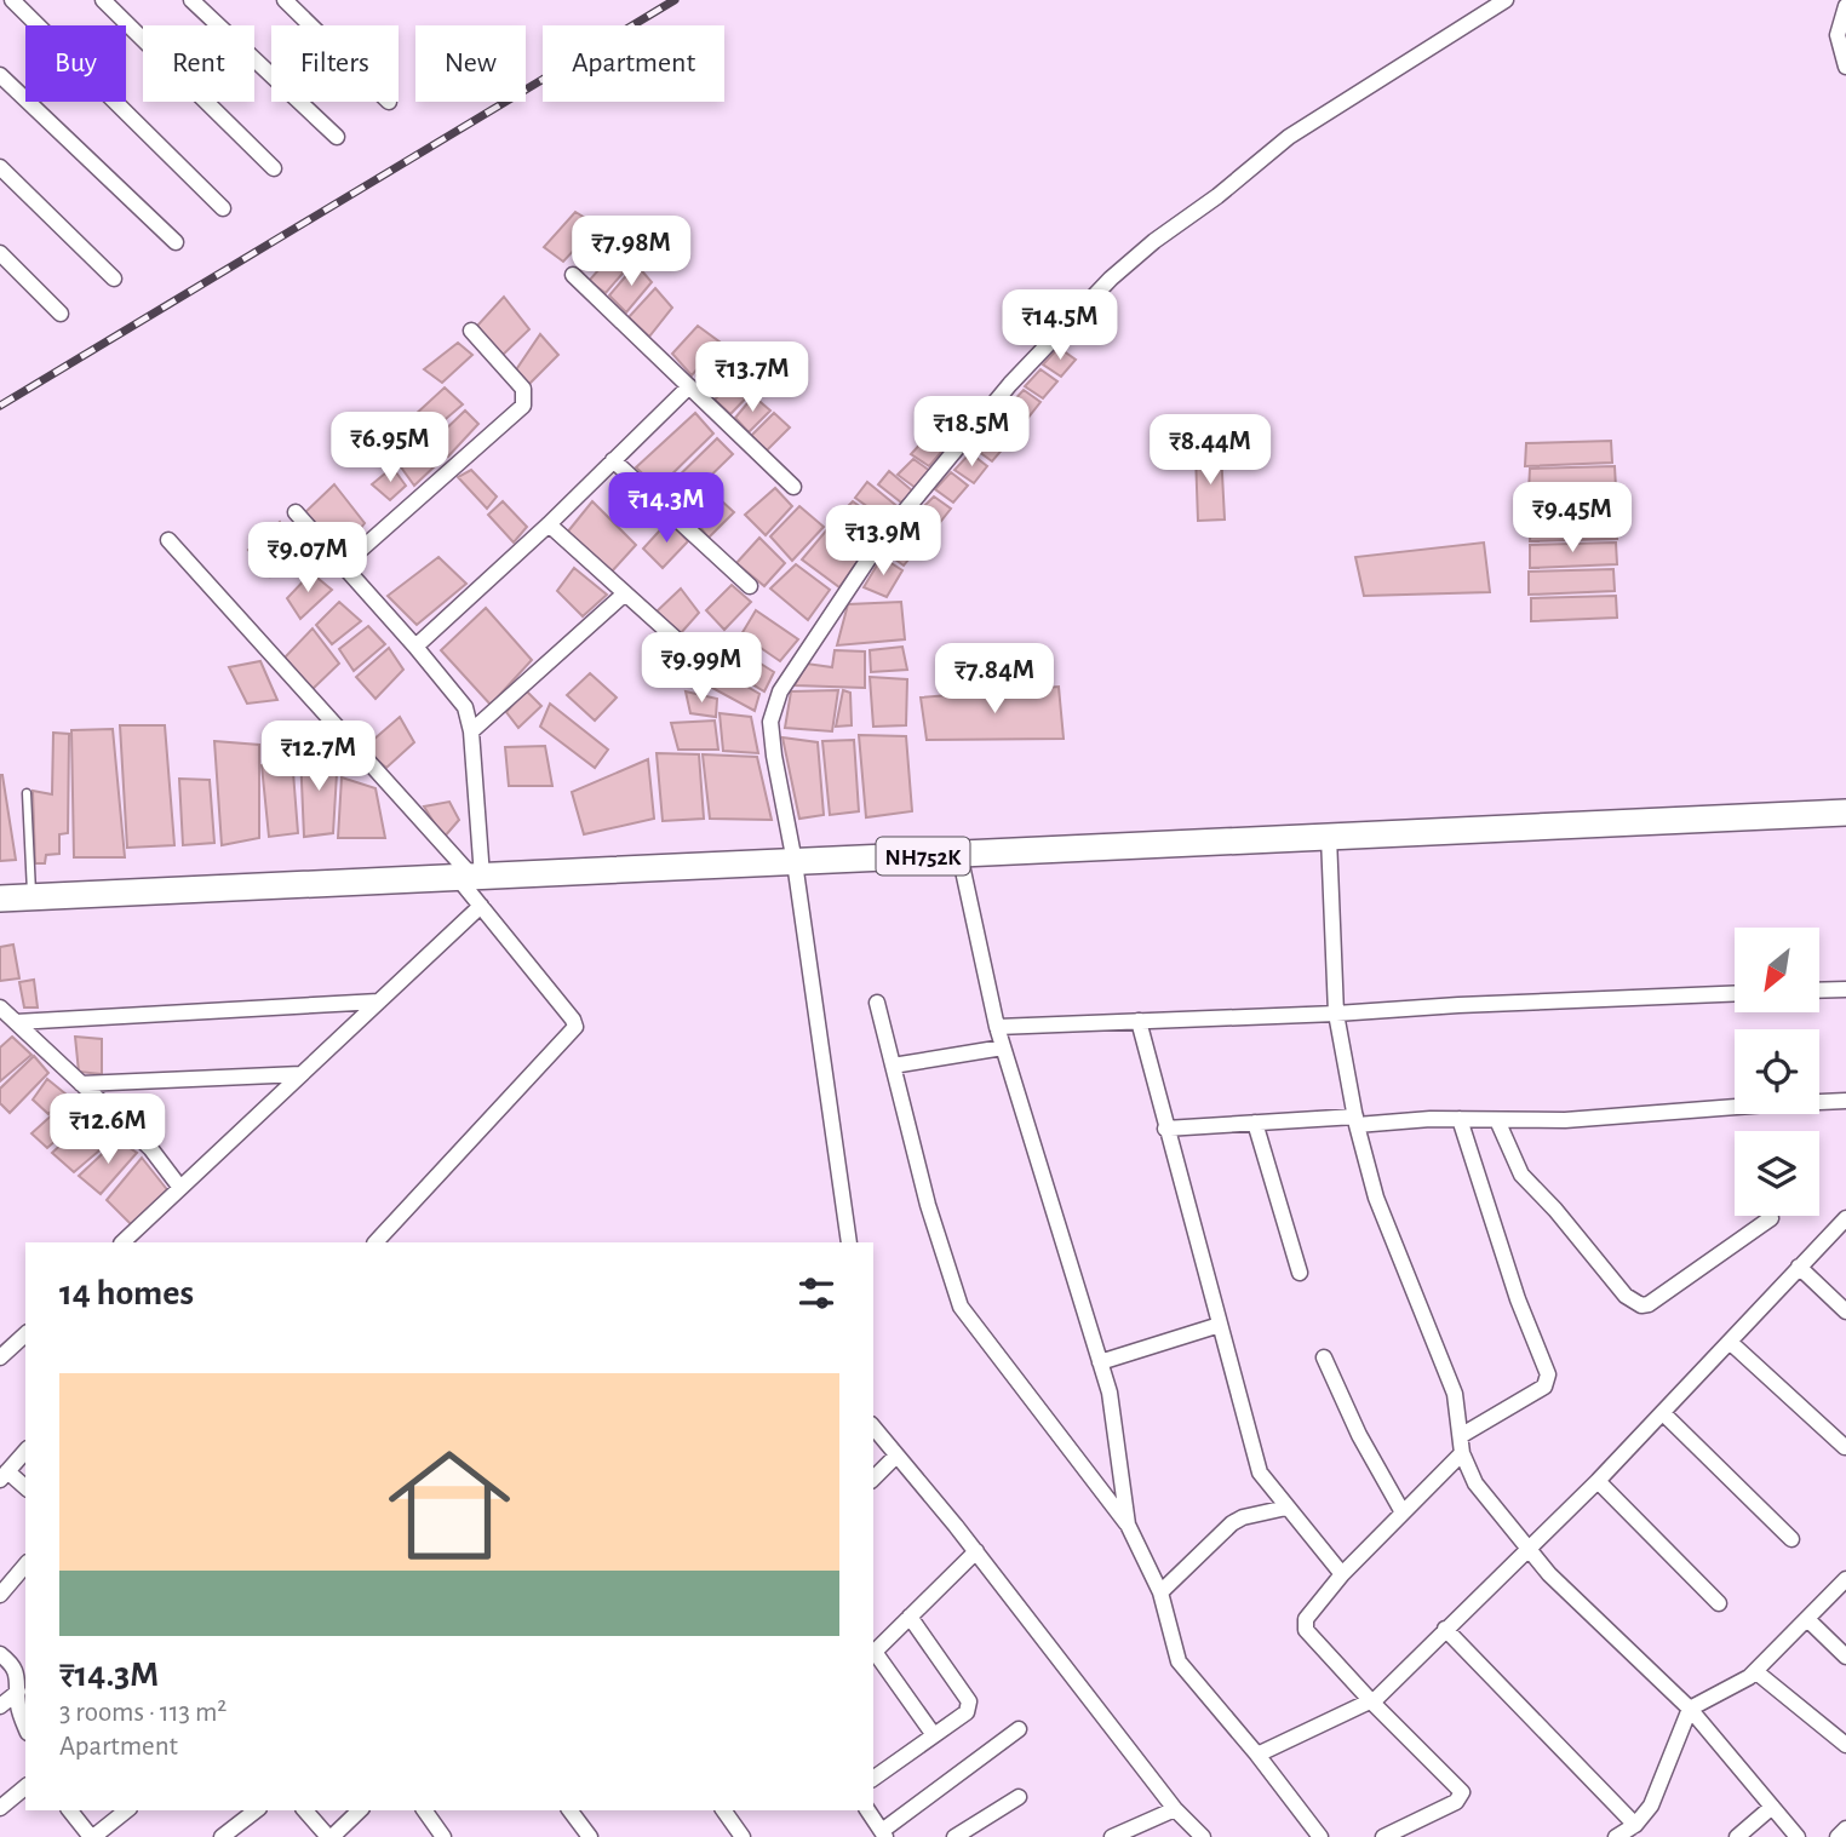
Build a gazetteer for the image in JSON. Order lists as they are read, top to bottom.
{
  "streets": {
    "highway": ["NH752K"]
  },
  "north": "bottom left",
  "page": {
    "chip": [
      "Buy",
      "Rent",
      "Filters",
      "New",
      "Apartment"
    ],
    "price": [
      "₹7.98M",
      "₹14.5M",
      "₹13.7M",
      "₹18.5M",
      "₹6.95M",
      "₹8.44M",
      "₹14.3M",
      "₹9.45M",
      "₹13.9M",
      "₹9.07M",
      "₹9.99M",
      "₹7.84M",
      "₹12.7M",
      "₹12.6M"
    ],
    "heading": "14 homes",
    "list": [
      {
        "name": "₹14.3M",
        "note": "3 rooms · 113 m² · Apartment"
      }
    ]
  }
}
